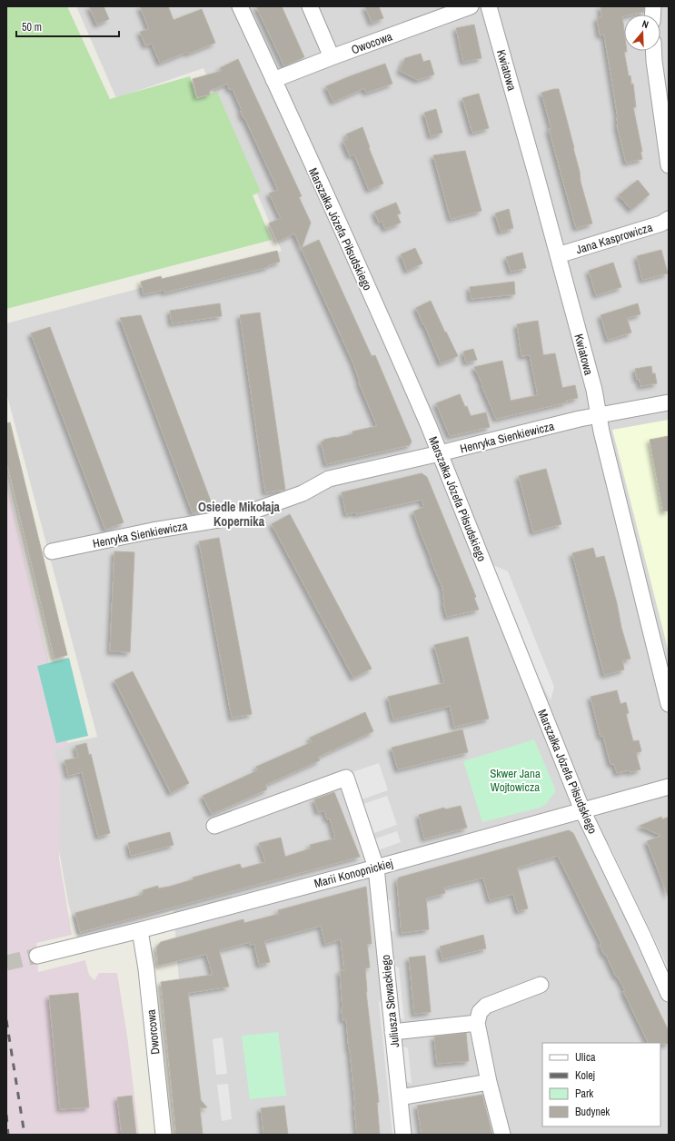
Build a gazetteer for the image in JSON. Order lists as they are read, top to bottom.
{
  "streets": {
    "street": [
      "Owocowa",
      "Kwiatowa",
      "Marszałka Józefa Piłsudskiego",
      "Jana Kasprowicza",
      "Henryka Sienkiewicza",
      "Marii Konopnickiej",
      "Juliusza Słowackiego",
      "Dworcowa"
    ]
  },
  "crossings": [
    ["Owocowa", "Marszałka Józefa Piłsudskiego"],
    ["Kwiatowa", "Jana Kasprowicza"],
    ["Kwiatowa", "Henryka Sienkiewicza"],
    ["Marszałka Józefa Piłsudskiego", "Henryka Sienkiewicza"],
    ["Marszałka Józefa Piłsudskiego", "Marii Konopnickiej"],
    ["Marii Konopnickiej", "Juliusza Słowackiego"],
    ["Marii Konopnickiej", "Dworcowa"]
  ],
  "districts": ["Osiedle Mikołaja Kopernika"],
  "parks": ["Skwer Jana Wojtowicza"],
  "legend": [
    "Ulica",
    "Kolej",
    "Park",
    "Budynek"
  ],
  "scale_bar": "50 m",
  "north": "top"
}
